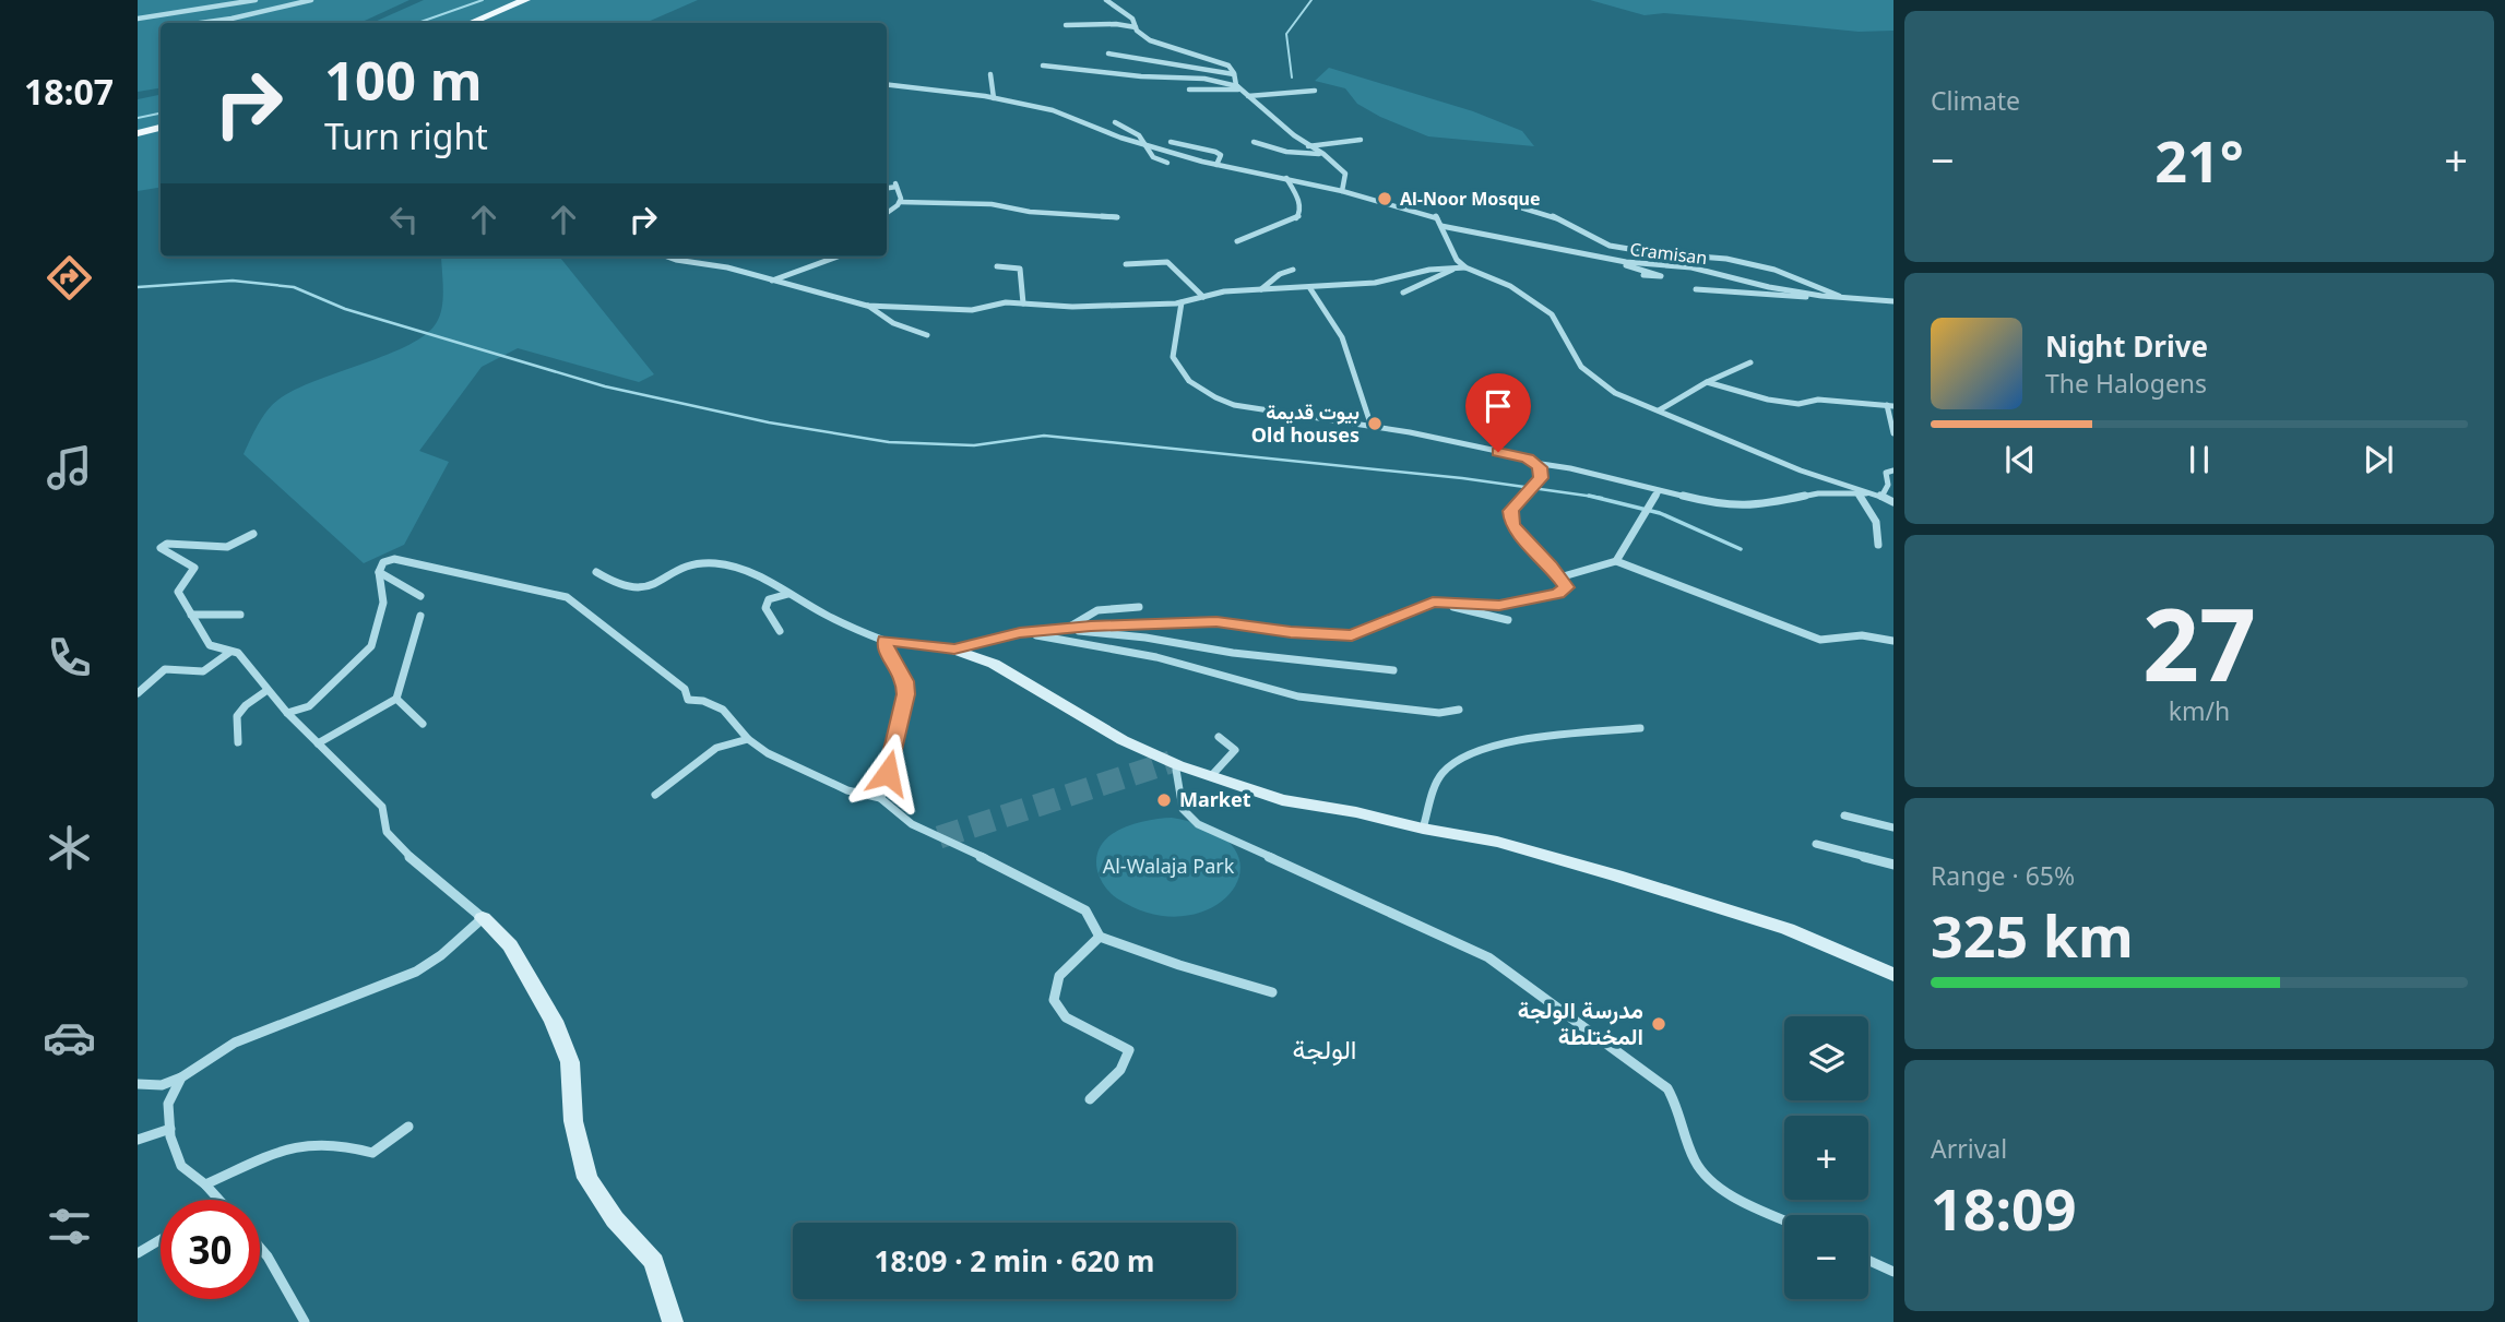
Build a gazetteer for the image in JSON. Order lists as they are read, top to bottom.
{
  "streets": {
    "street": ["Cramisan"]
  },
  "districts": ["الولجة"],
  "parks": ["Al-Walaja Park"],
  "places": [
    "Al-Noor Mosque",
    "بيوت قديمة Old houses",
    "Market",
    "مدرسة الولجة المختلطة"
  ],
  "page": {
    "tabs": "18:07",
    "tile": [
      "Climate",
      ["27", "km/h"],
      ["Range · 65%", "325 km"],
      ["Arrival", "18:09"]
    ],
    "turn": ["100 m", "Turn right"],
    "heat": ["−", "21°", "+"],
    "song": ["Night Drive", "The Halogens"],
    "map_buttons": ["+", "−"],
    "limit": "30",
    "trip": "18:09 · 2 min · 620 m"
  }
}
